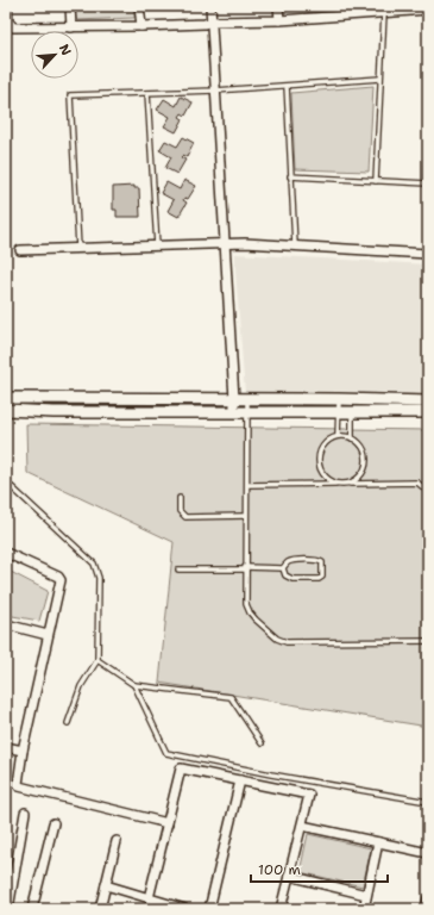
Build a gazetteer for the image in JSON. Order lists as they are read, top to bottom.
{
  "scale_bar": "100 m",
  "north": "top right"
}
